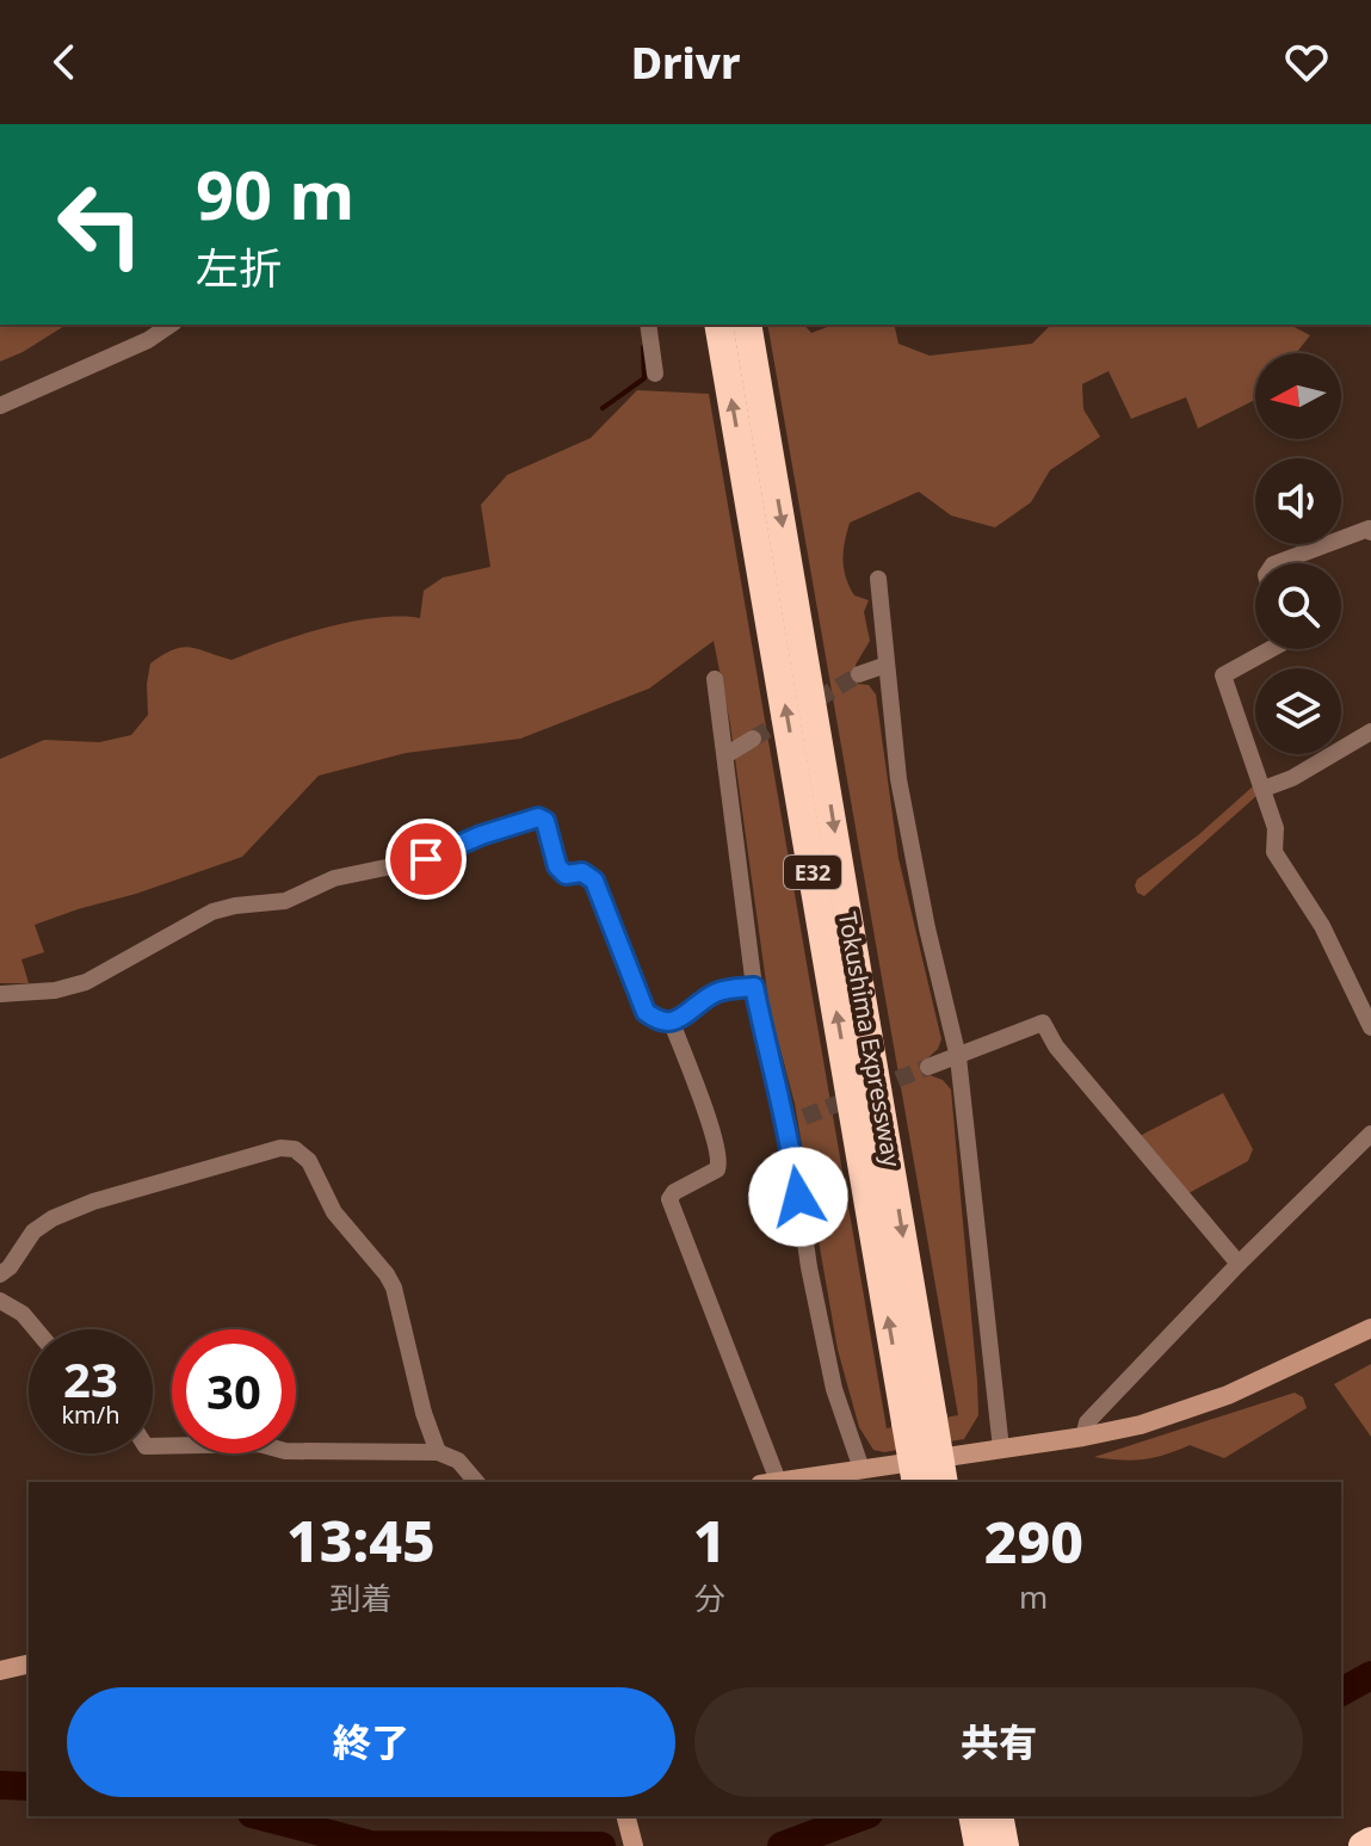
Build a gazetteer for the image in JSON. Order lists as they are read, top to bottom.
{
  "streets": {
    "highway": ["E32", "Tokushima Expressway"]
  },
  "north": "left",
  "page": {
    "header": "Drivr",
    "turn": ["90 m", "左折"],
    "speed": "23 km/h",
    "limit": "30",
    "eta": [
      "13:45",
      "到着",
      "1",
      "分",
      "290",
      "m"
    ],
    "buttons": ["終了", "共有"]
  }
}
